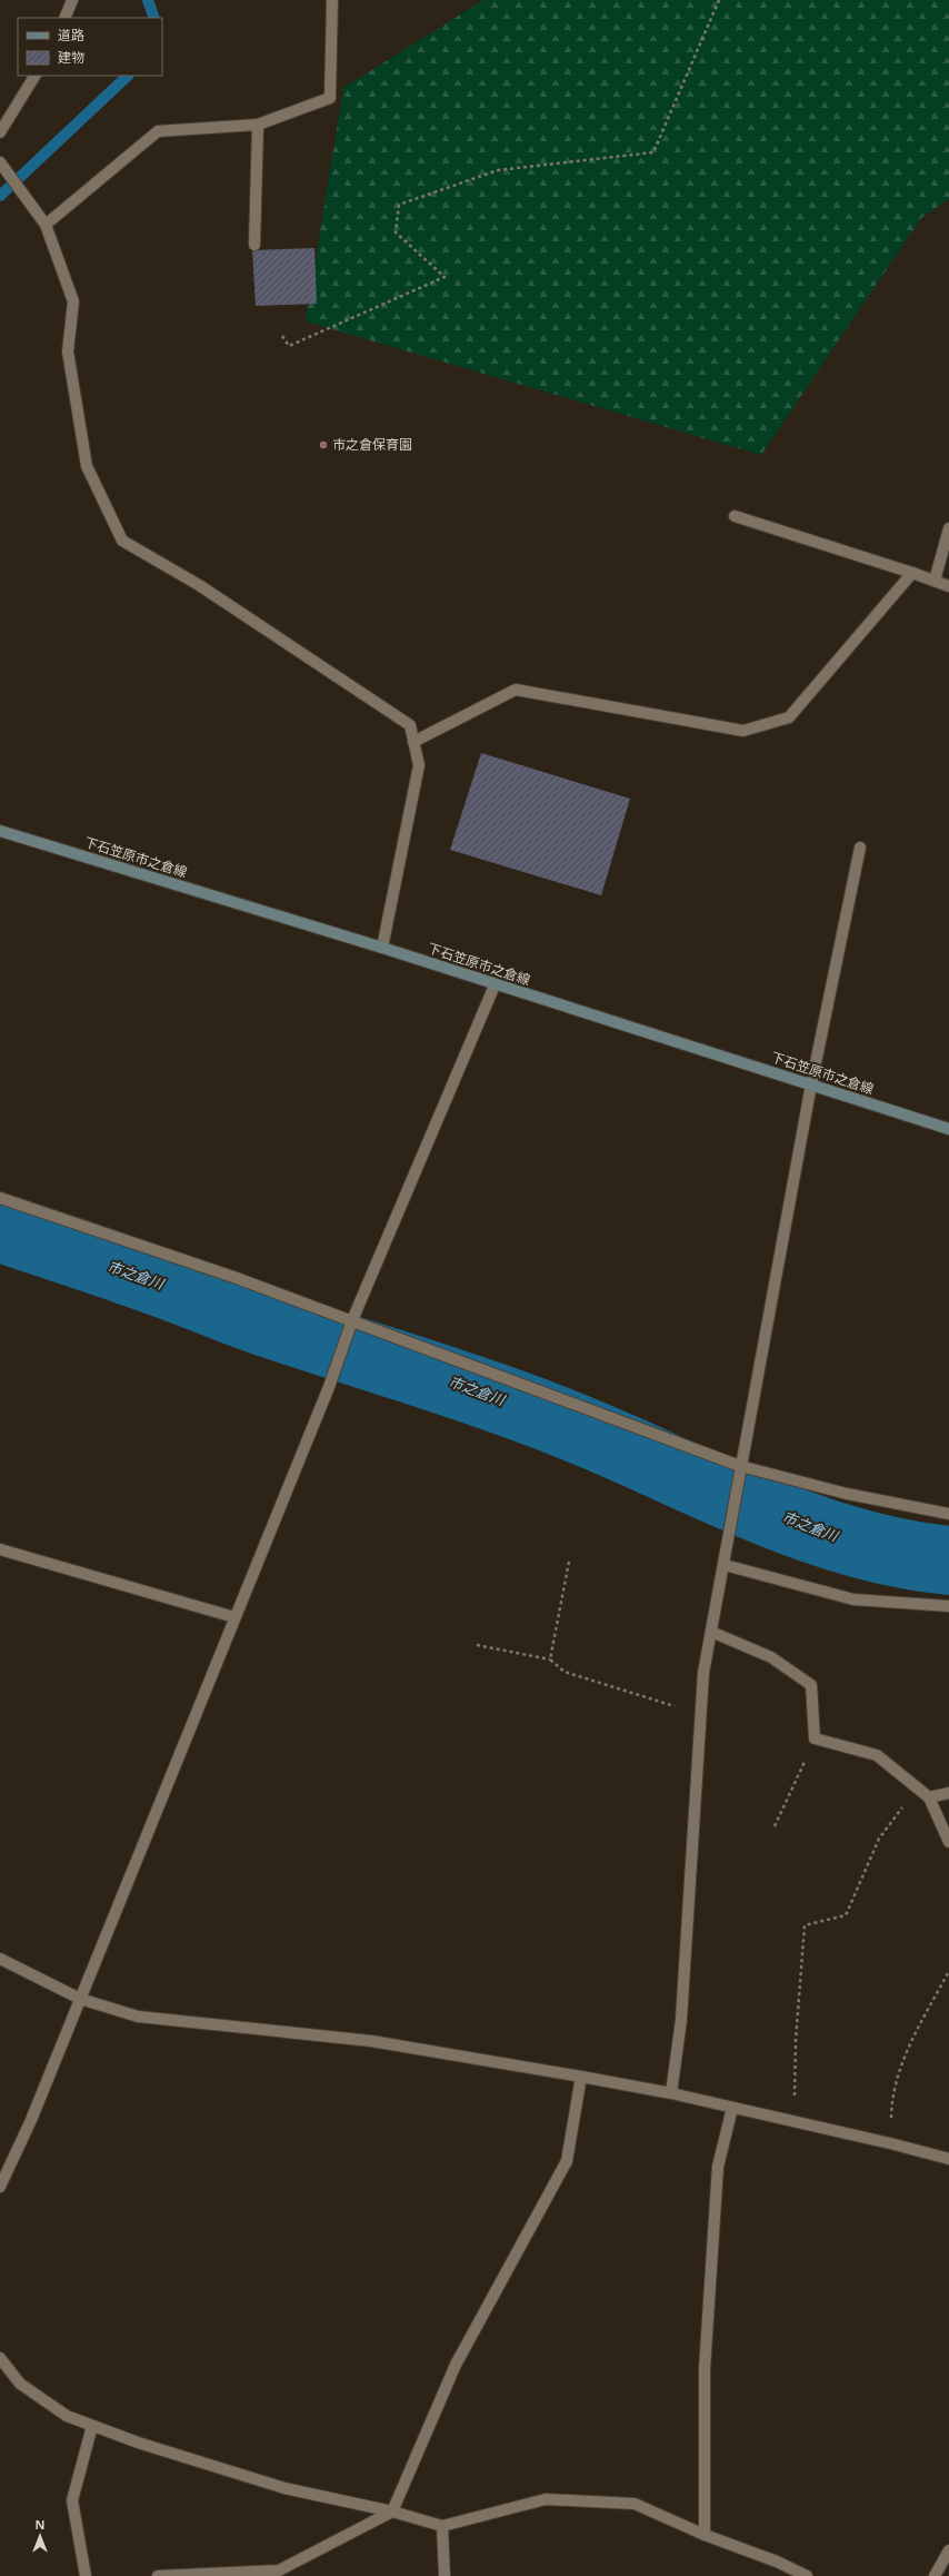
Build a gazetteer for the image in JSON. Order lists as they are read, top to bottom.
{
  "streets": {
    "main road": ["下石笠原市之倉線"]
  },
  "water": ["市之倉川"],
  "places": ["市之倉保育園"],
  "legend": ["道路", "建物"],
  "north": "top"
}
